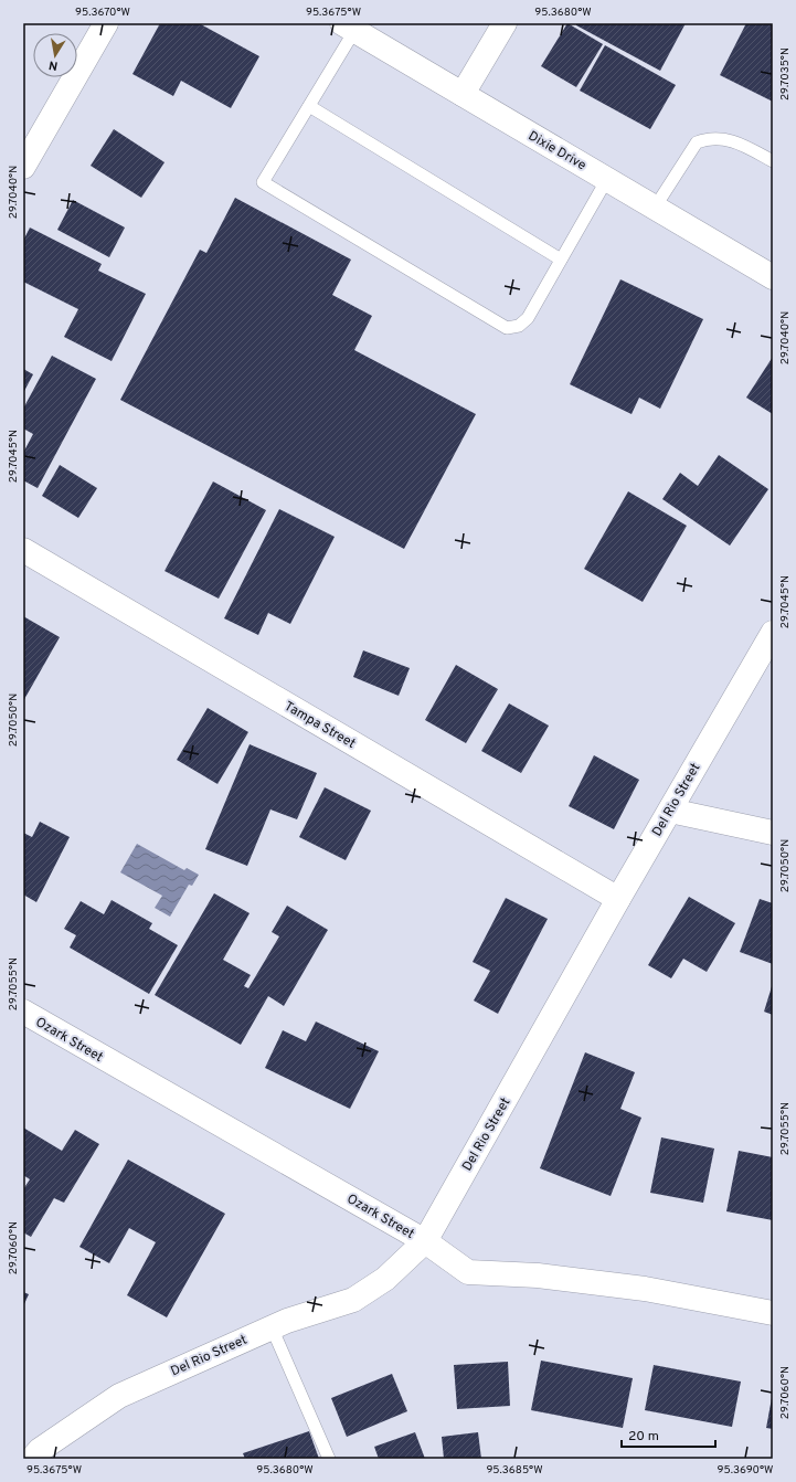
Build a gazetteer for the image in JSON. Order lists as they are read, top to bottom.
{
  "streets": {
    "street": [
      "Dixie Drive",
      "Tampa Street",
      "Del Rio Street",
      "Ozark Street"
    ]
  },
  "crossings": [
    ["Tampa Street", "Del Rio Street"],
    ["Del Rio Street", "Ozark Street"]
  ],
  "scale_bar": "20 m",
  "north": "bottom",
  "coordinates": [
    "95.3670°W",
    "95.3675°W",
    "95.3680°W",
    "29.7035°N",
    "29.7040°N",
    "29.7045°N",
    "29.7050°N",
    "29.7055°N",
    "29.7060°N",
    "95.3685°W",
    "95.3690°W"
  ]
}
